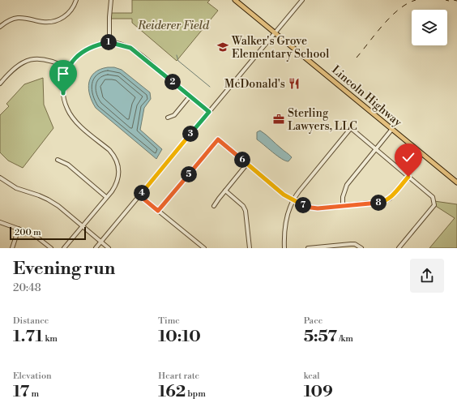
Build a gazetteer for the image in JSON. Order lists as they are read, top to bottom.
{
  "streets": {
    "main road": ["Lincoln Highway"]
  },
  "parks": ["Reiderer Field"],
  "places": {
    "school or university": ["Walker's Grove Elementary School"],
    "restaurant": ["McDonald's"],
    "office": ["Sterling Lawyers, LLC"]
  },
  "scale_bar": "200 m",
  "page": {
    "pins": [
      "1",
      "2",
      "3",
      "6",
      "5",
      "4",
      "8",
      "7"
    ],
    "scale": "200 m",
    "heading": ["Evening run", "20:48"],
    "stats": [
      ["Distance", "1.71 km"],
      ["Time", "10:10"],
      ["Pace", "5:57 /km"],
      ["Elevation", "17 m"],
      ["Heart rate", "162 bpm"],
      ["kcal", "109"]
    ]
  }
}
